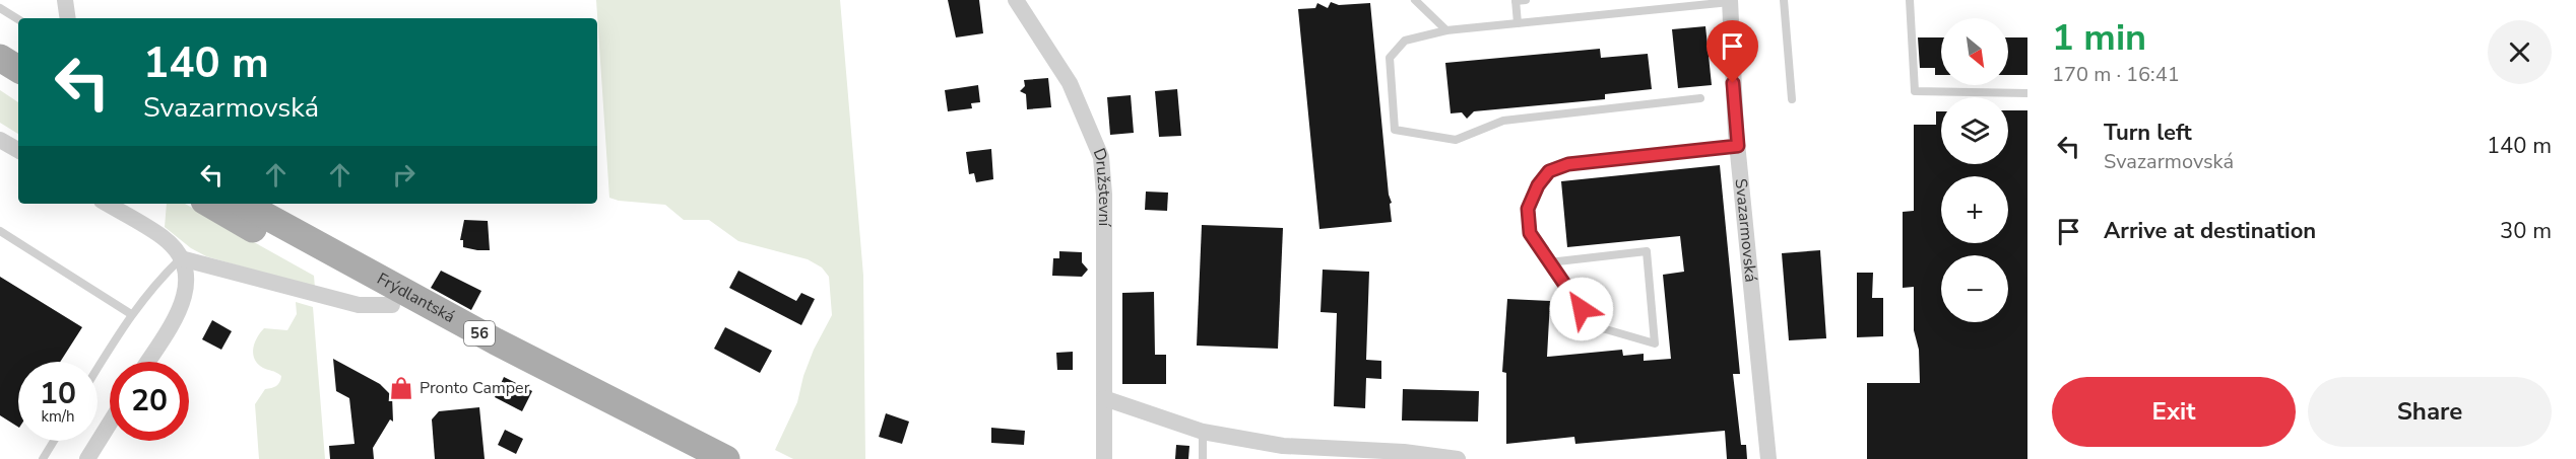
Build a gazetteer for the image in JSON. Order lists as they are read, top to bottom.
{
  "streets": {
    "main road": ["Frýdlantská", "56"],
    "street": ["Družstevní", "Svazarmovská"]
  },
  "places": {
    "shop": ["Pronto Camper"]
  },
  "north": "bottom right",
  "page": {
    "heading": ["1 min", "170 m · 16:41"],
    "map_buttons": ["+", "−"],
    "turn": ["140 m", "Svazarmovská"],
    "list": [
      {
        "name": "Turn left",
        "note": "Svazarmovská",
        "value": "140 m"
      },
      {
        "name": "Arrive at destination",
        "value": "30 m"
      }
    ],
    "speed": "10 km/h",
    "limit": "20",
    "buttons": ["Exit", "Share"]
  }
}
